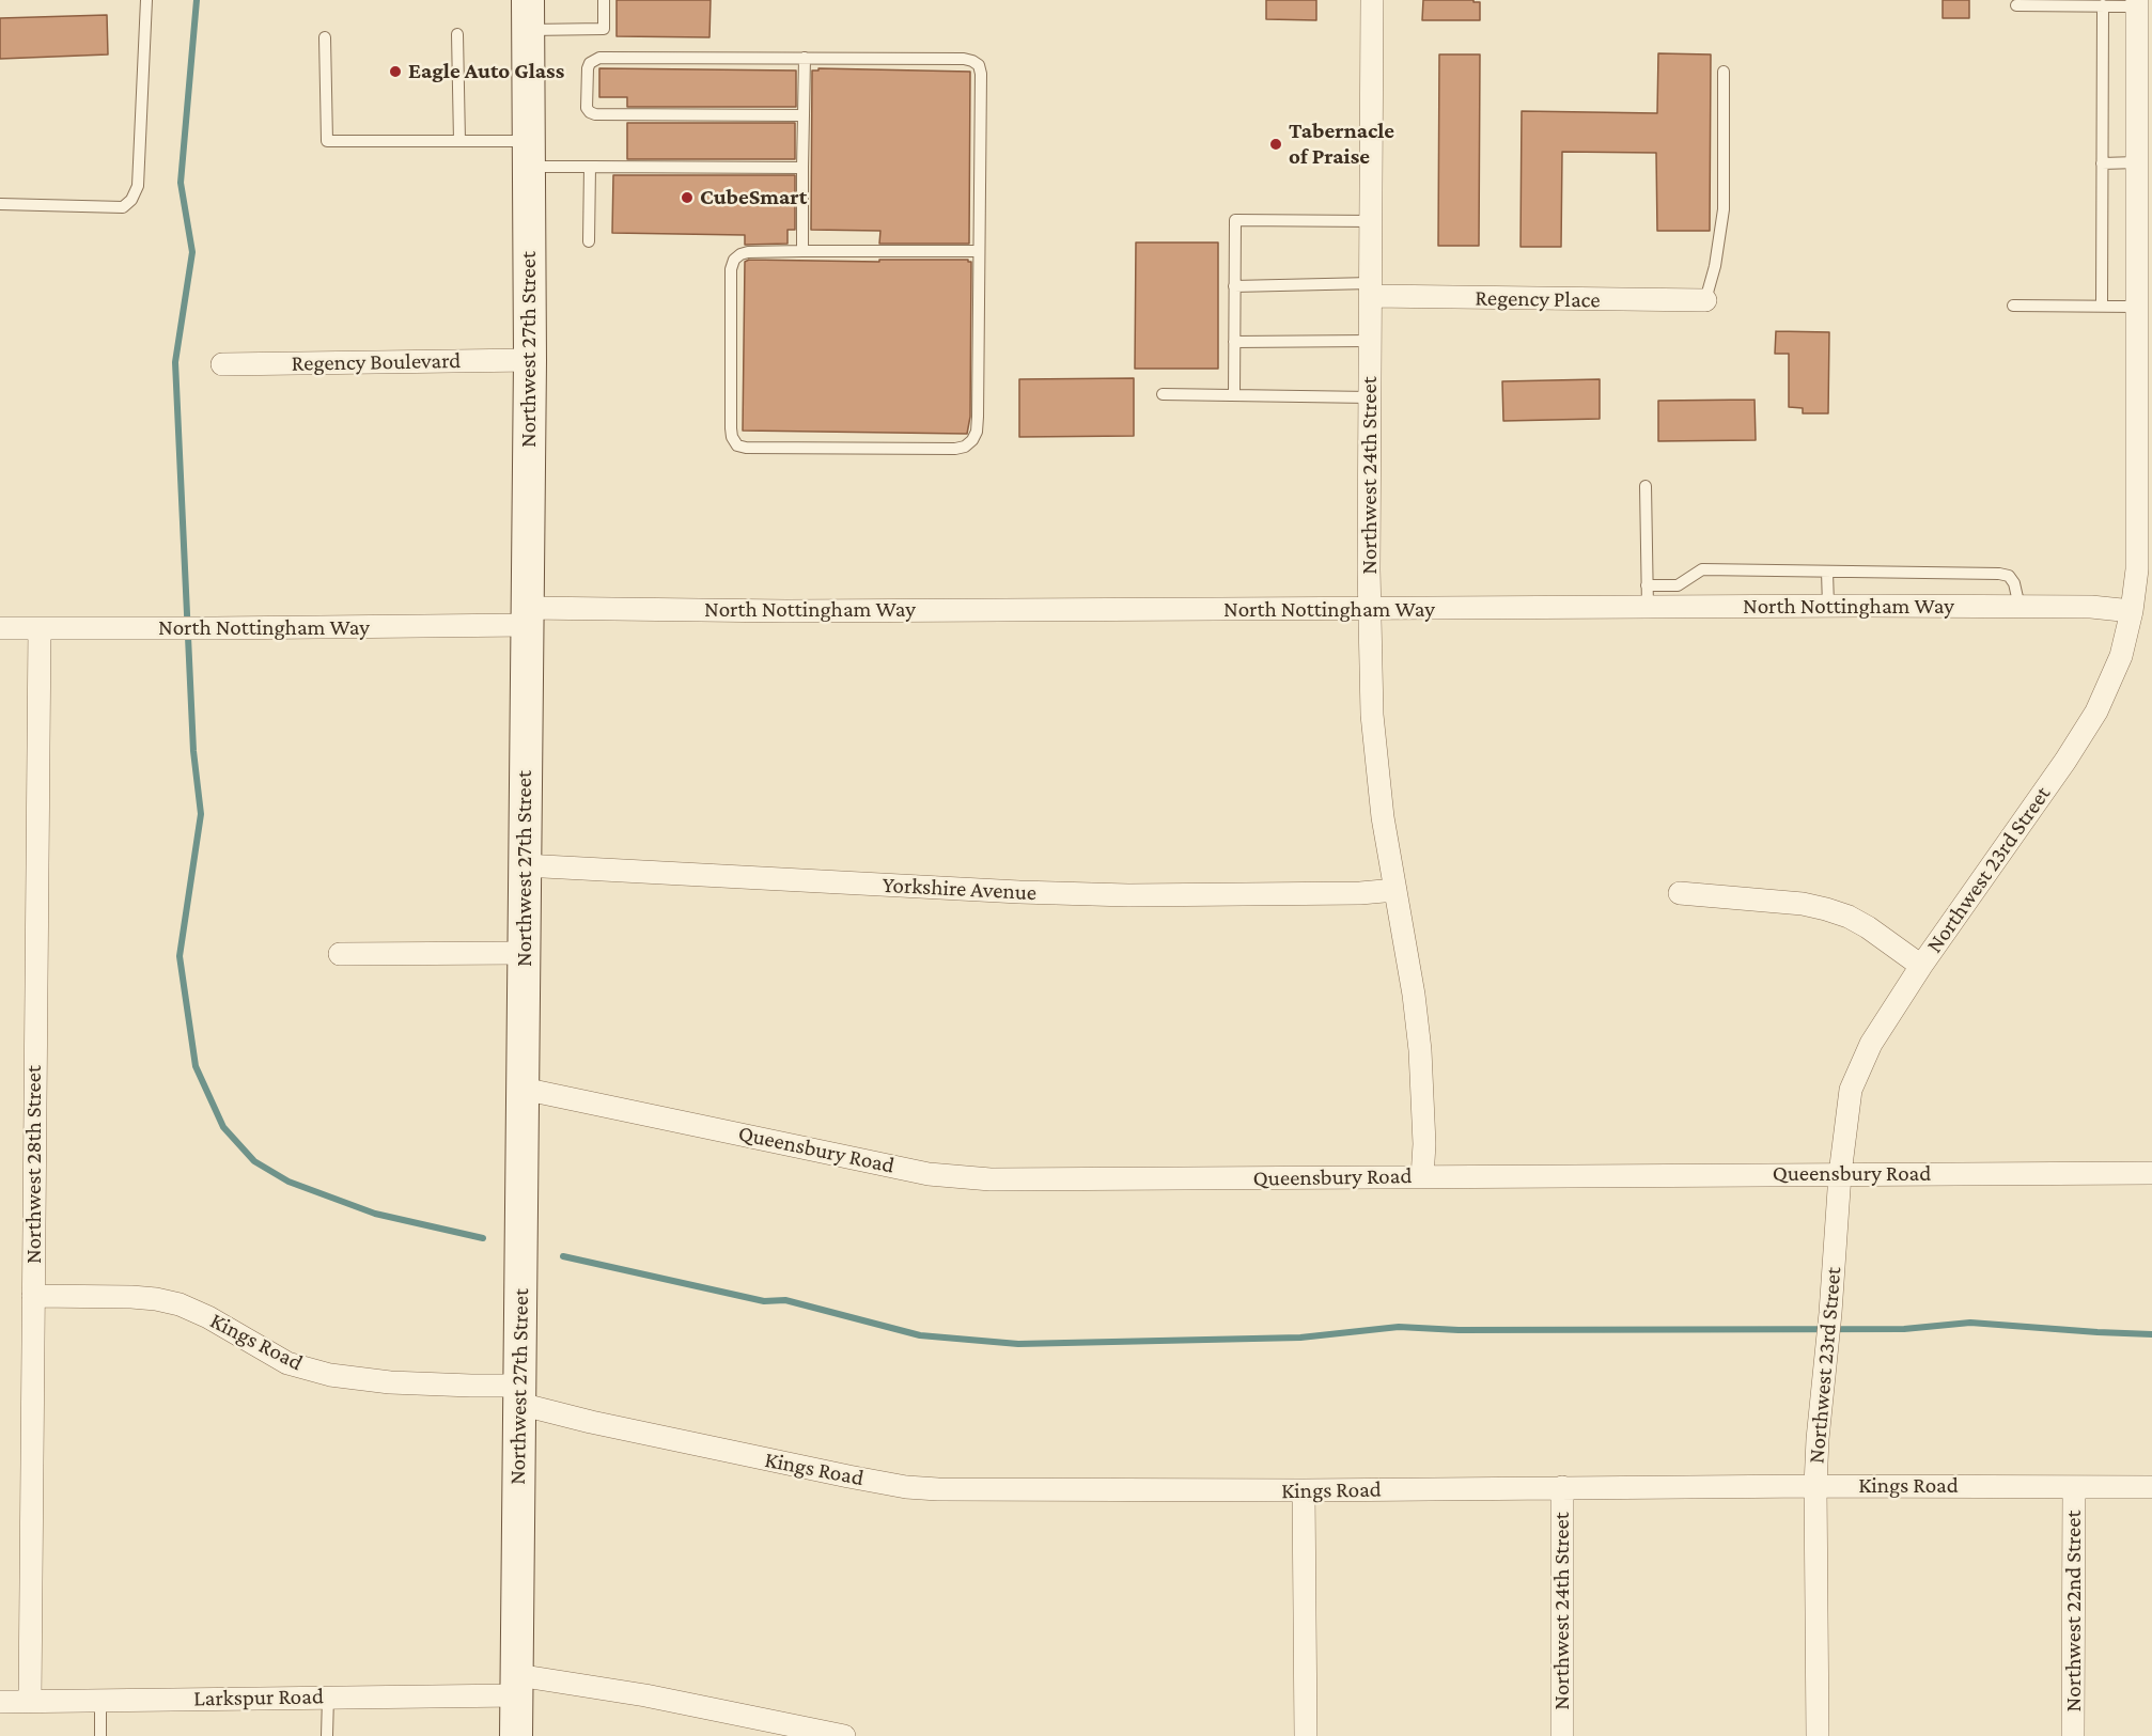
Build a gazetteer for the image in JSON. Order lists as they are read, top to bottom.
{
  "streets": {
    "main road": ["Northwest 27th Street"],
    "street": [
      "Regency Place",
      "Regency Boulevard",
      "Northwest 24th Street",
      "North Nottingham Way",
      "Northwest 23rd Street",
      "Yorkshire Avenue",
      "Queensbury Road",
      "Northwest 28th Street",
      "Kings Road",
      "Northwest 22nd Street",
      "Larkspur Road"
    ]
  },
  "crossings": [
    ["Regency Place", "Northwest 24th Street"],
    ["Northwest 27th Street", "Regency Boulevard"],
    ["Northwest 27th Street", "North Nottingham Way"],
    ["Northwest 27th Street", "Yorkshire Avenue"],
    ["Northwest 27th Street", "Queensbury Road"],
    ["Northwest 27th Street", "Kings Road"],
    ["Northwest 27th Street", "Larkspur Road"],
    ["Northwest 24th Street", "North Nottingham Way"],
    ["Northwest 24th Street", "Yorkshire Avenue"],
    ["Northwest 24th Street", "Queensbury Road"],
    ["Northwest 24th Street", "Kings Road"],
    ["North Nottingham Way", "Northwest 23rd Street"],
    ["North Nottingham Way", "Northwest 28th Street"],
    ["Northwest 23rd Street", "Queensbury Road"],
    ["Northwest 23rd Street", "Kings Road"],
    ["Northwest 28th Street", "Kings Road"],
    ["Northwest 28th Street", "Larkspur Road"],
    ["Kings Road", "Northwest 22nd Street"]
  ],
  "places": ["Eagle Auto Glass", "Tabernacle of Praise", "CubeSmart"]
}
